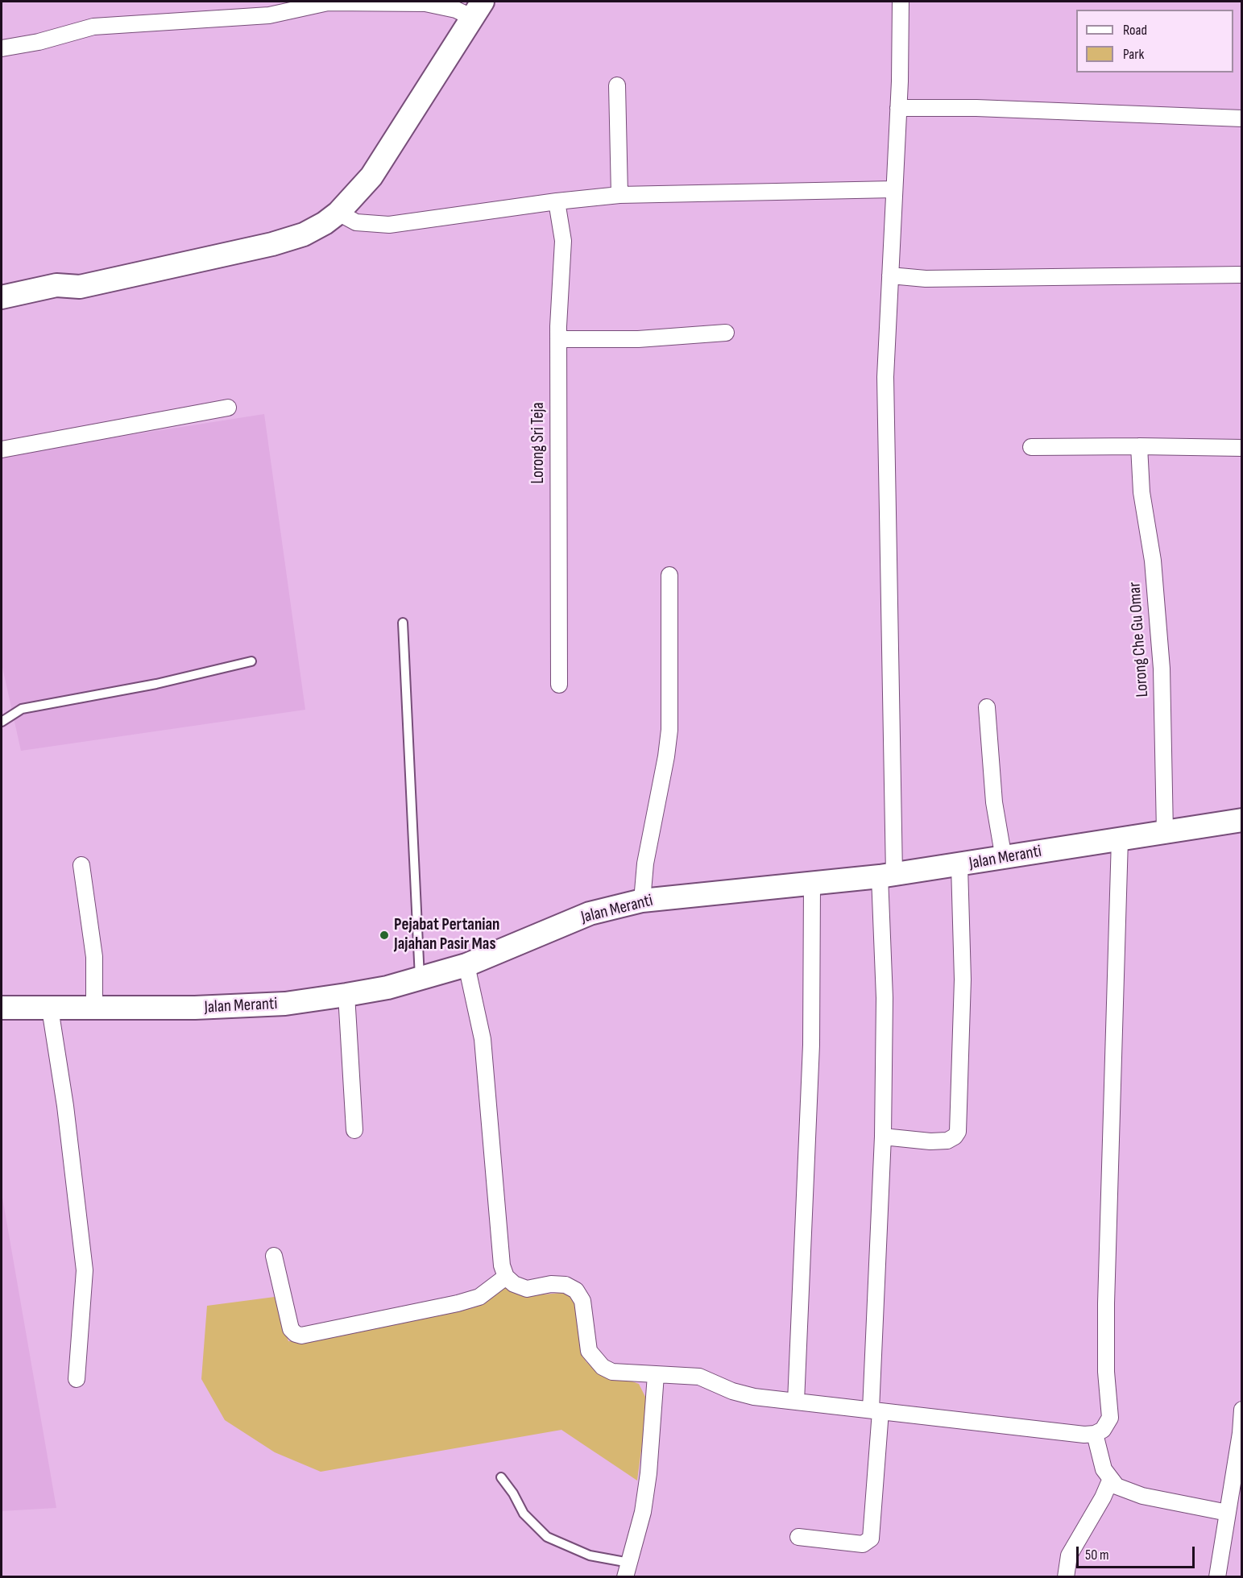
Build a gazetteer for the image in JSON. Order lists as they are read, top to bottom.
{
  "streets": {
    "street": ["Lorong Sri Teja", "Lorong Che Gu Omar", "Jalan Meranti"]
  },
  "crossings": [
    ["Lorong Che Gu Omar", "Jalan Meranti"]
  ],
  "places": ["Pejabat Pertanian Jajahan Pasir Mas"],
  "legend": ["Road", "Park"],
  "scale_bar": "50 m"
}
